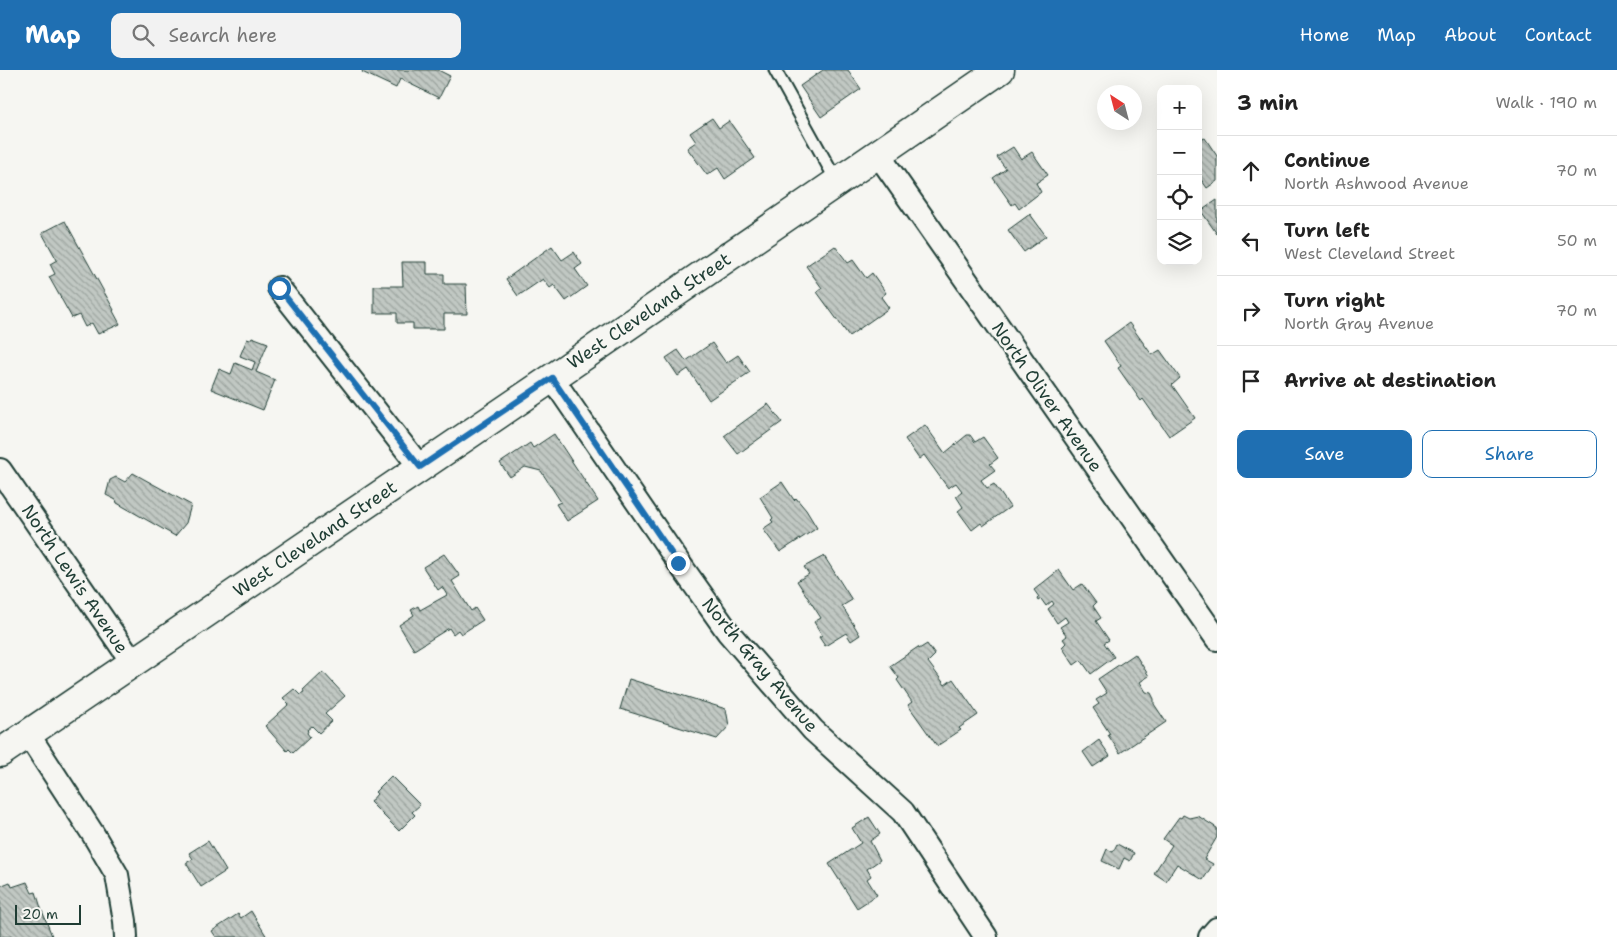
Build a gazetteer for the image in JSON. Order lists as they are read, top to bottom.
{
  "streets": {
    "street": [
      "West Cleveland Street",
      "North Oliver Avenue",
      "North Lewis Avenue",
      "North Gray Avenue"
    ]
  },
  "crossings": [
    ["West Cleveland Street", "North Oliver Avenue"],
    ["West Cleveland Street", "North Lewis Avenue"],
    ["West Cleveland Street", "North Gray Avenue"]
  ],
  "scale_bar": "20 m",
  "north": "top left",
  "page": {
    "header": "Map",
    "search": "Search here",
    "nav": [
      "Home",
      "Map",
      "About",
      "Contact"
    ],
    "heading": ["3 min", "Walk · 190 m"],
    "map_buttons": ["+", "−"],
    "list": [
      ["Continue", "North Ashwood Avenue", "70 m"],
      ["Turn left", "West Cleveland Street", "50 m"],
      ["Turn right", "North Gray Avenue", "70 m"],
      "Arrive at destination"
    ],
    "buttons": ["Save", "Share"],
    "scale": "20 m"
  }
}
